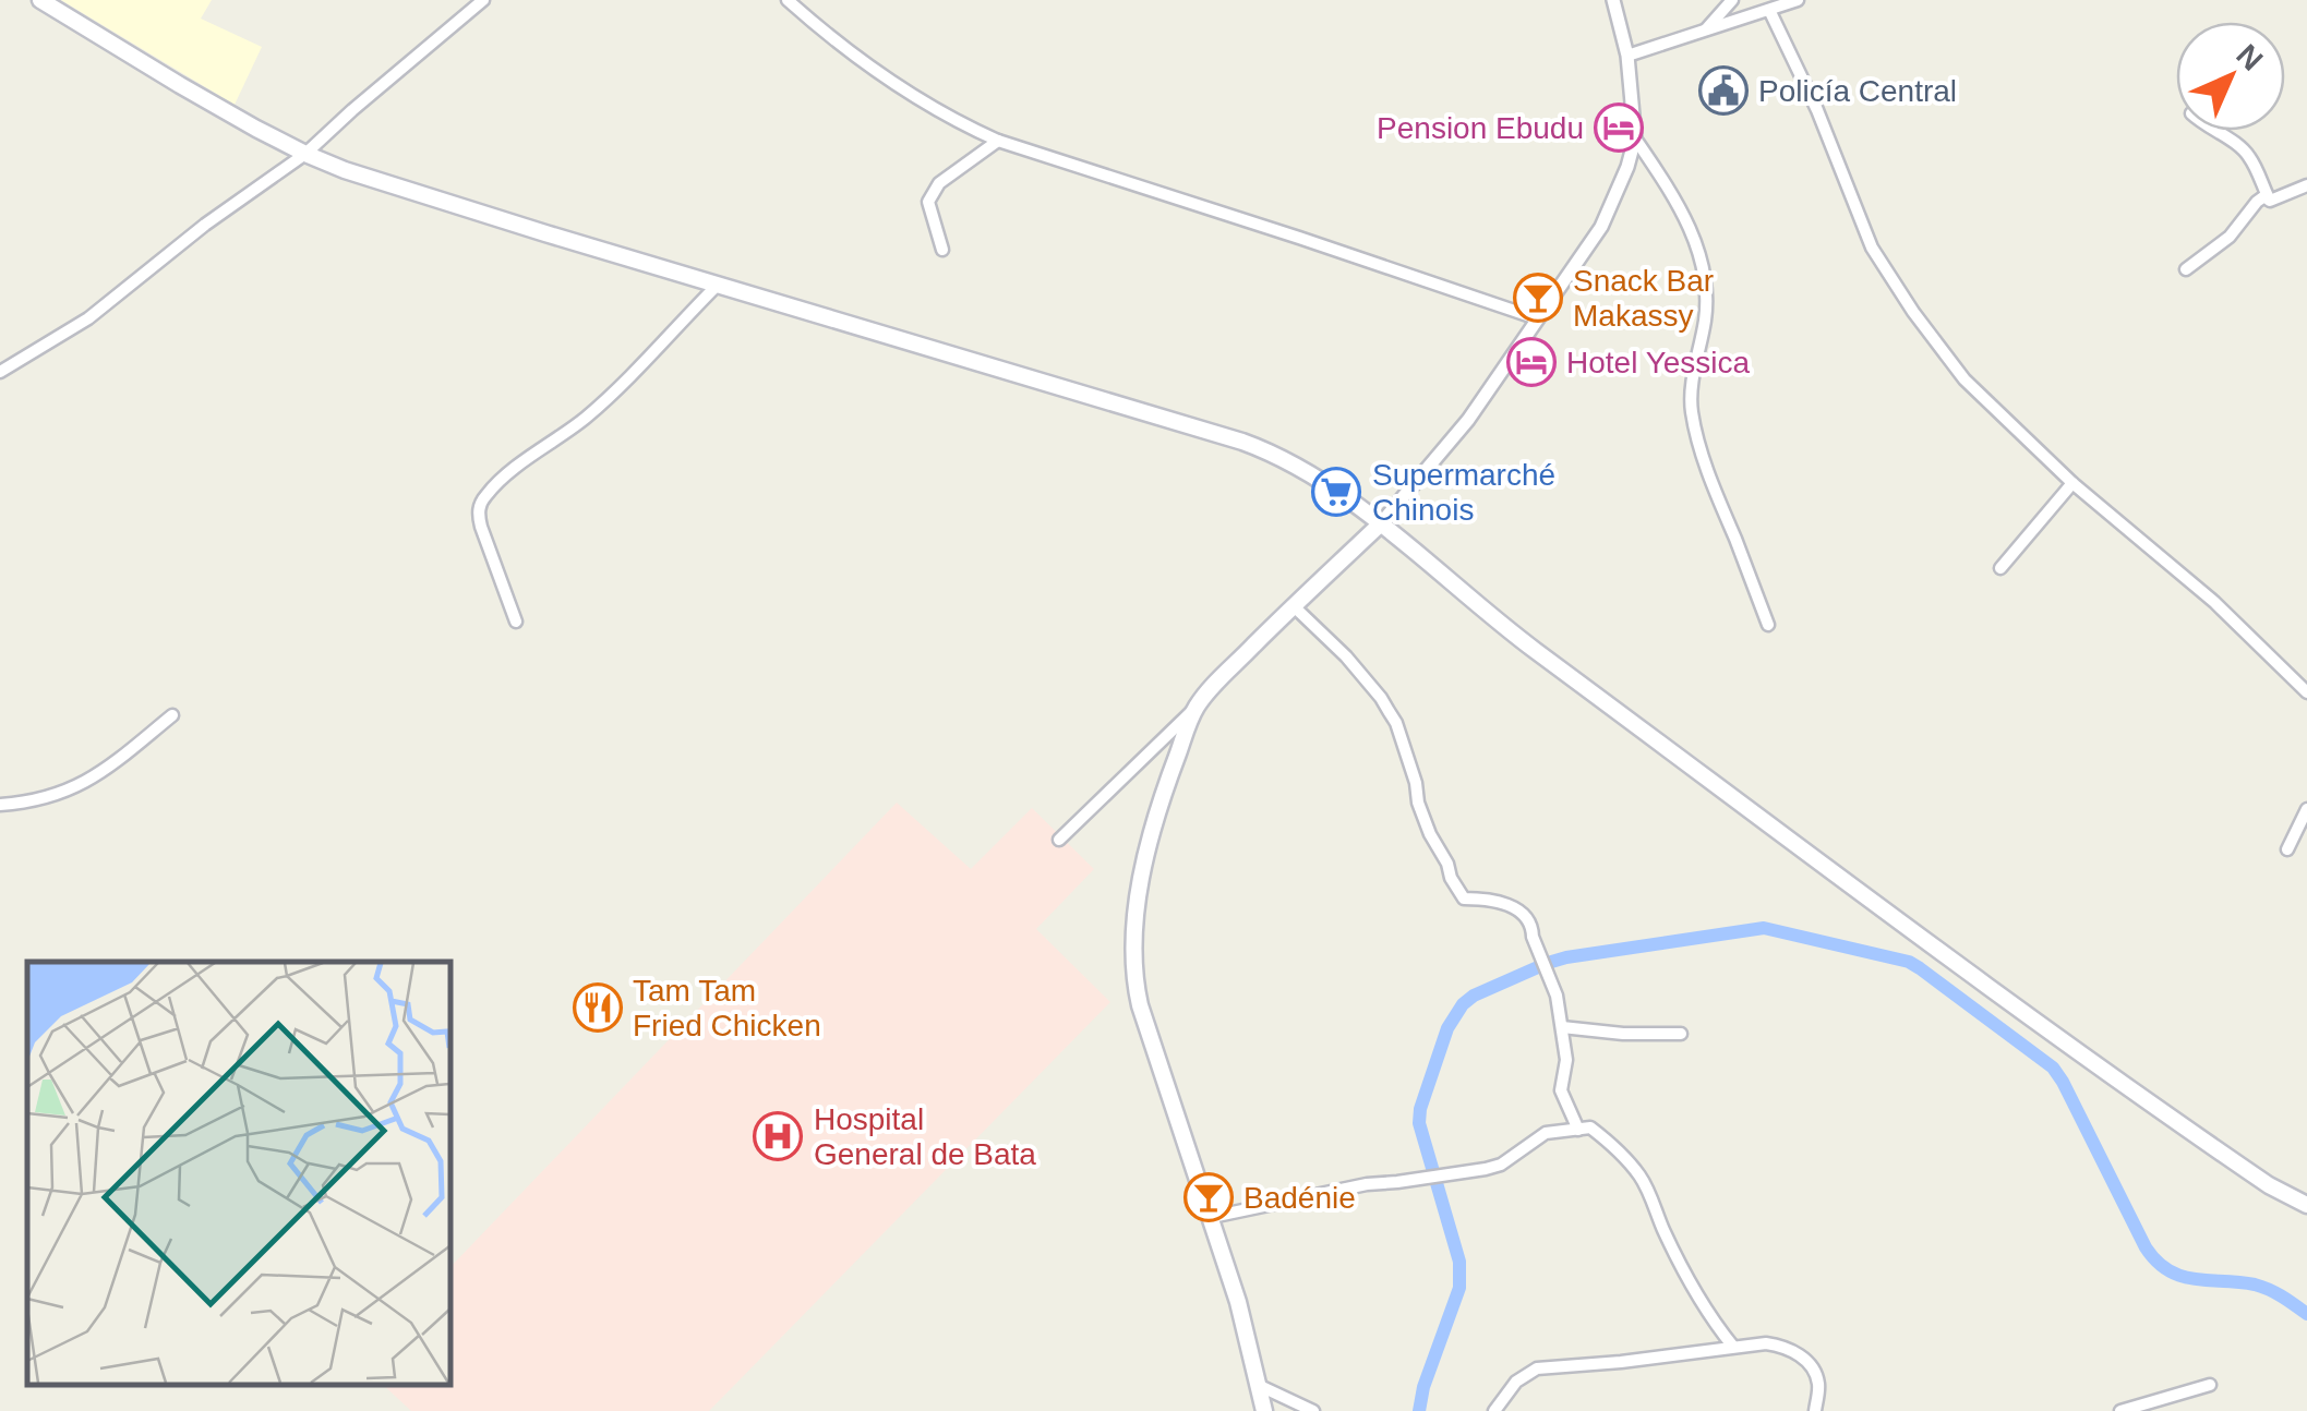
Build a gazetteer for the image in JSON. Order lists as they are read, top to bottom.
{
  "places": {
    "public building": ["Policía Central"],
    "hotel": ["Pension Ebudu", "Hotel Yessica"],
    "bar": ["Snack Bar Makassy", "Badénie"],
    "supermarket": ["Supermarché Chinois"],
    "restaurant": ["Tam Tam Fried Chicken"],
    "hospital": ["Hospital General de Bata"]
  },
  "north": "top right"
}
